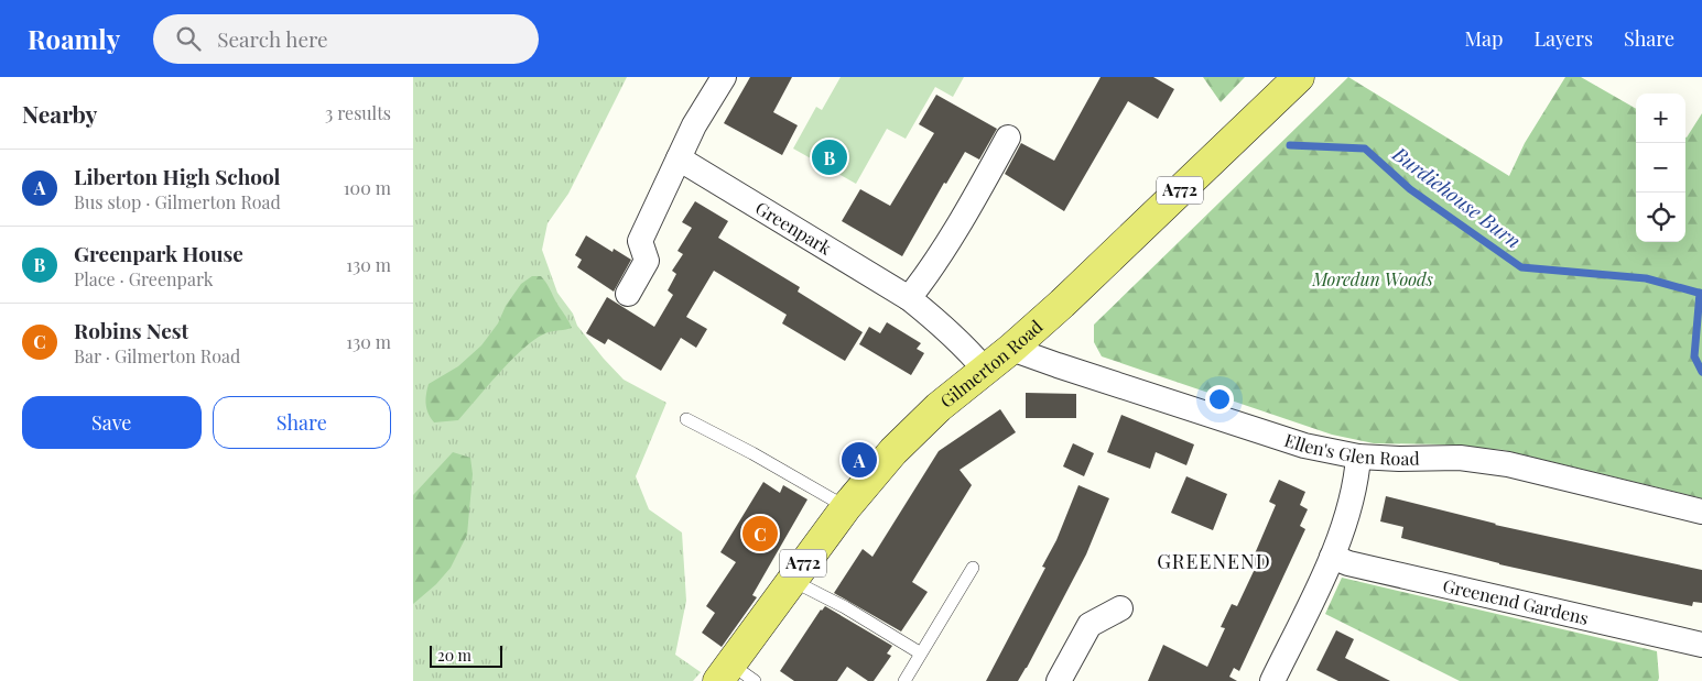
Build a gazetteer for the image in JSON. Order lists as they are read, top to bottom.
{
  "streets": {
    "main road": ["A772", "Gilmerton Road"],
    "street": ["Greenpark", "Ellen's Glen Road", "Greenend Gardens"]
  },
  "crossings": [
    ["Greenpark", "Gilmerton Road"],
    ["Gilmerton Road", "Ellen's Glen Road"]
  ],
  "districts": ["GREENEND"],
  "water": ["Burdiehouse Burn"],
  "parks": ["Moredun Woods"],
  "scale_bar": "20 m",
  "page": {
    "header": "Roamly",
    "search": "Search here",
    "nav": ["Map", "Layers", "Share"],
    "heading": ["Nearby", "3 results"],
    "map_buttons": ["+", "−"],
    "pins": ["B", "A", "C"],
    "list": [
      {
        "mark": "A",
        "name": "Liberton High School",
        "note": "Bus stop · Gilmerton Road",
        "value": "100 m"
      },
      {
        "mark": "B",
        "name": "Greenpark House",
        "note": "Place · Greenpark",
        "value": "130 m"
      },
      {
        "mark": "C",
        "name": "Robins Nest",
        "note": "Bar · Gilmerton Road",
        "value": "130 m"
      }
    ],
    "buttons": ["Save", "Share"],
    "scale": "20 m"
  }
}
